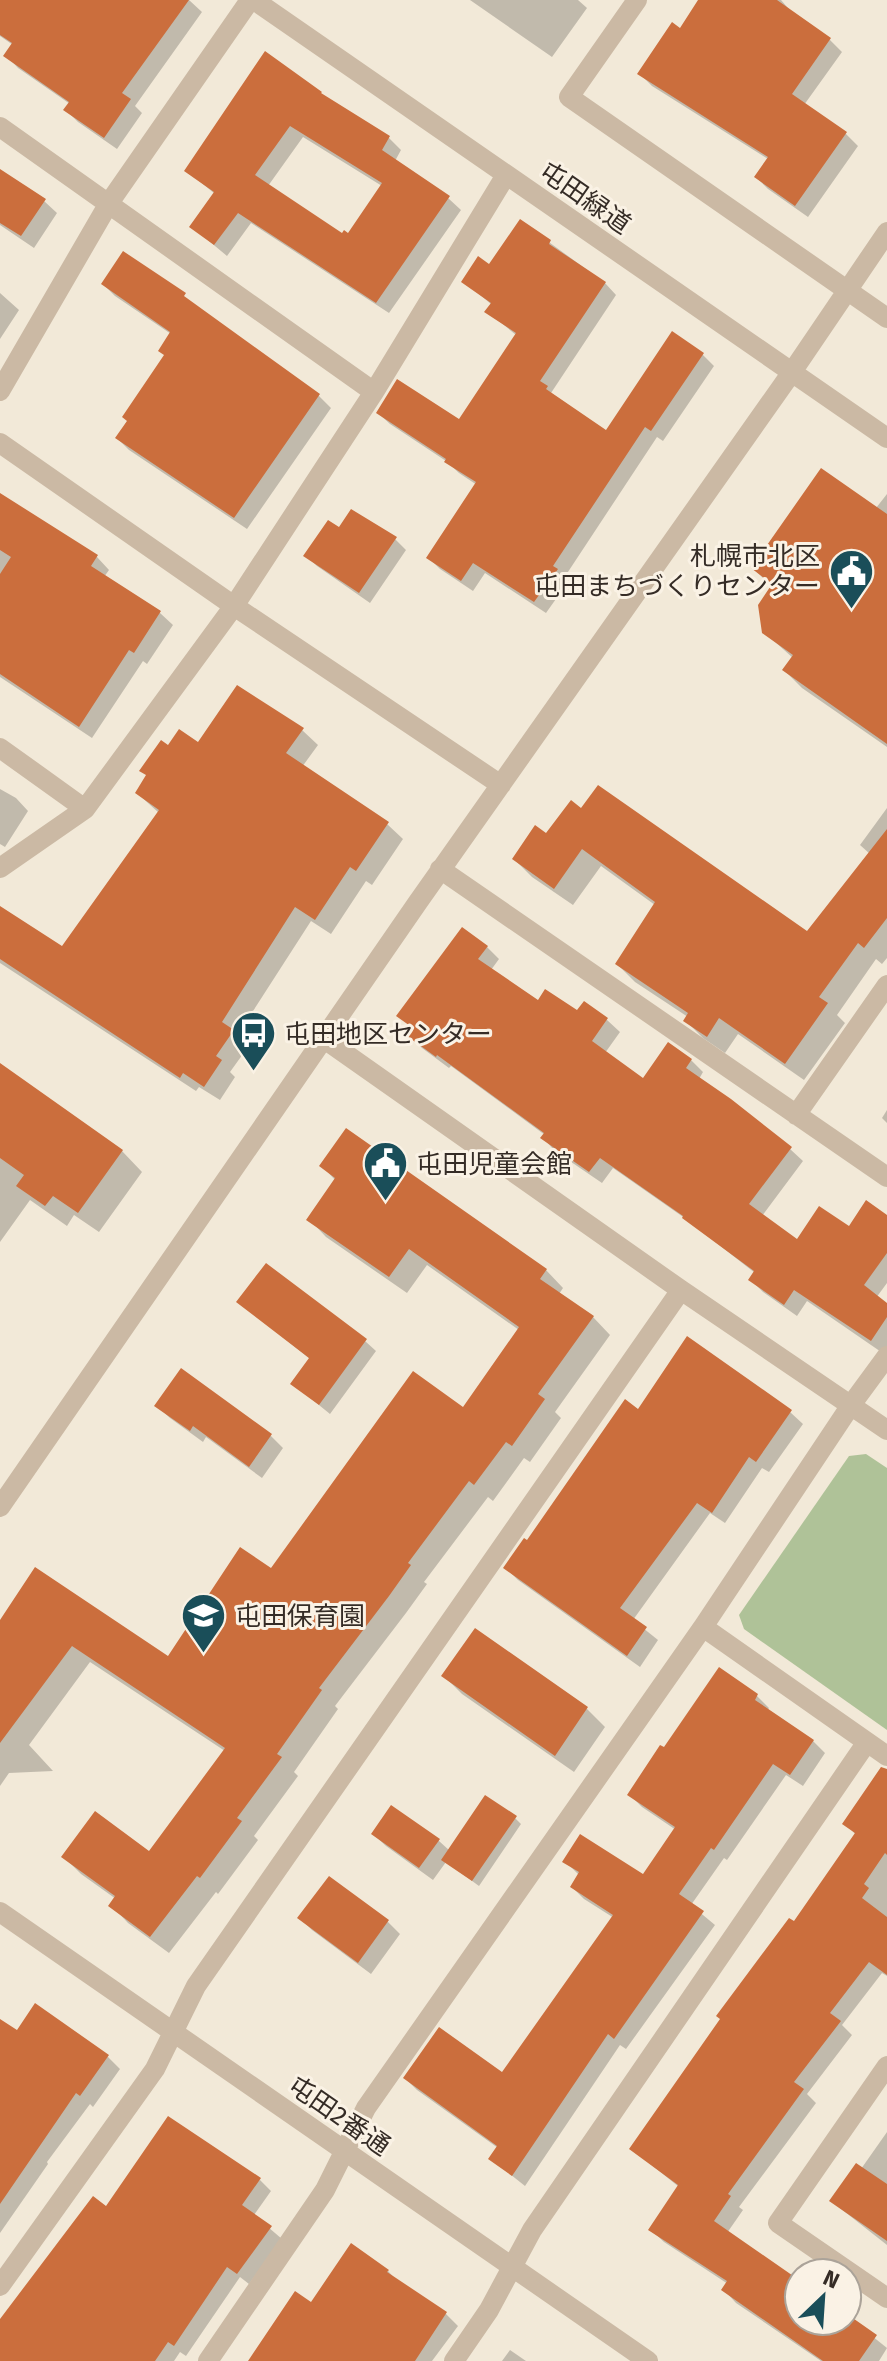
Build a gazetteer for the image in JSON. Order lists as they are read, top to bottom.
{
  "streets": {
    "street": ["屯田緑道", "屯田2番通"]
  },
  "places": {
    "public building": ["札幌市北区 屯田まちづくりセンター", "屯田児童会館"],
    "bus stop": ["屯田地区センター"],
    "school or university": ["屯田保育園"]
  },
  "north": "top right"
}
